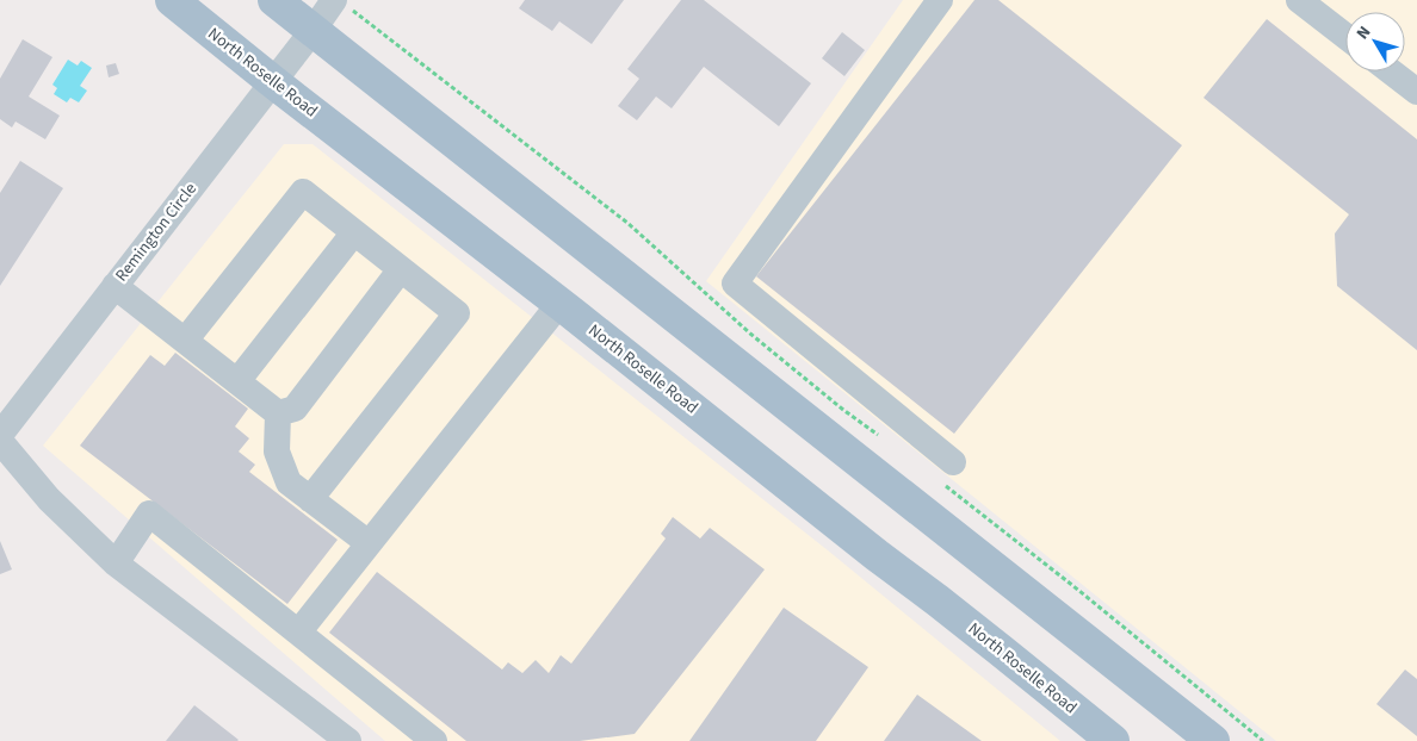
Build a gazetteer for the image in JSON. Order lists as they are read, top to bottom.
{
  "streets": {
    "main road": ["North Roselle Road"],
    "street": ["Remington Circle"]
  },
  "crossings": [
    ["North Roselle Road", "Remington Circle"]
  ],
  "north": "top left"
}
